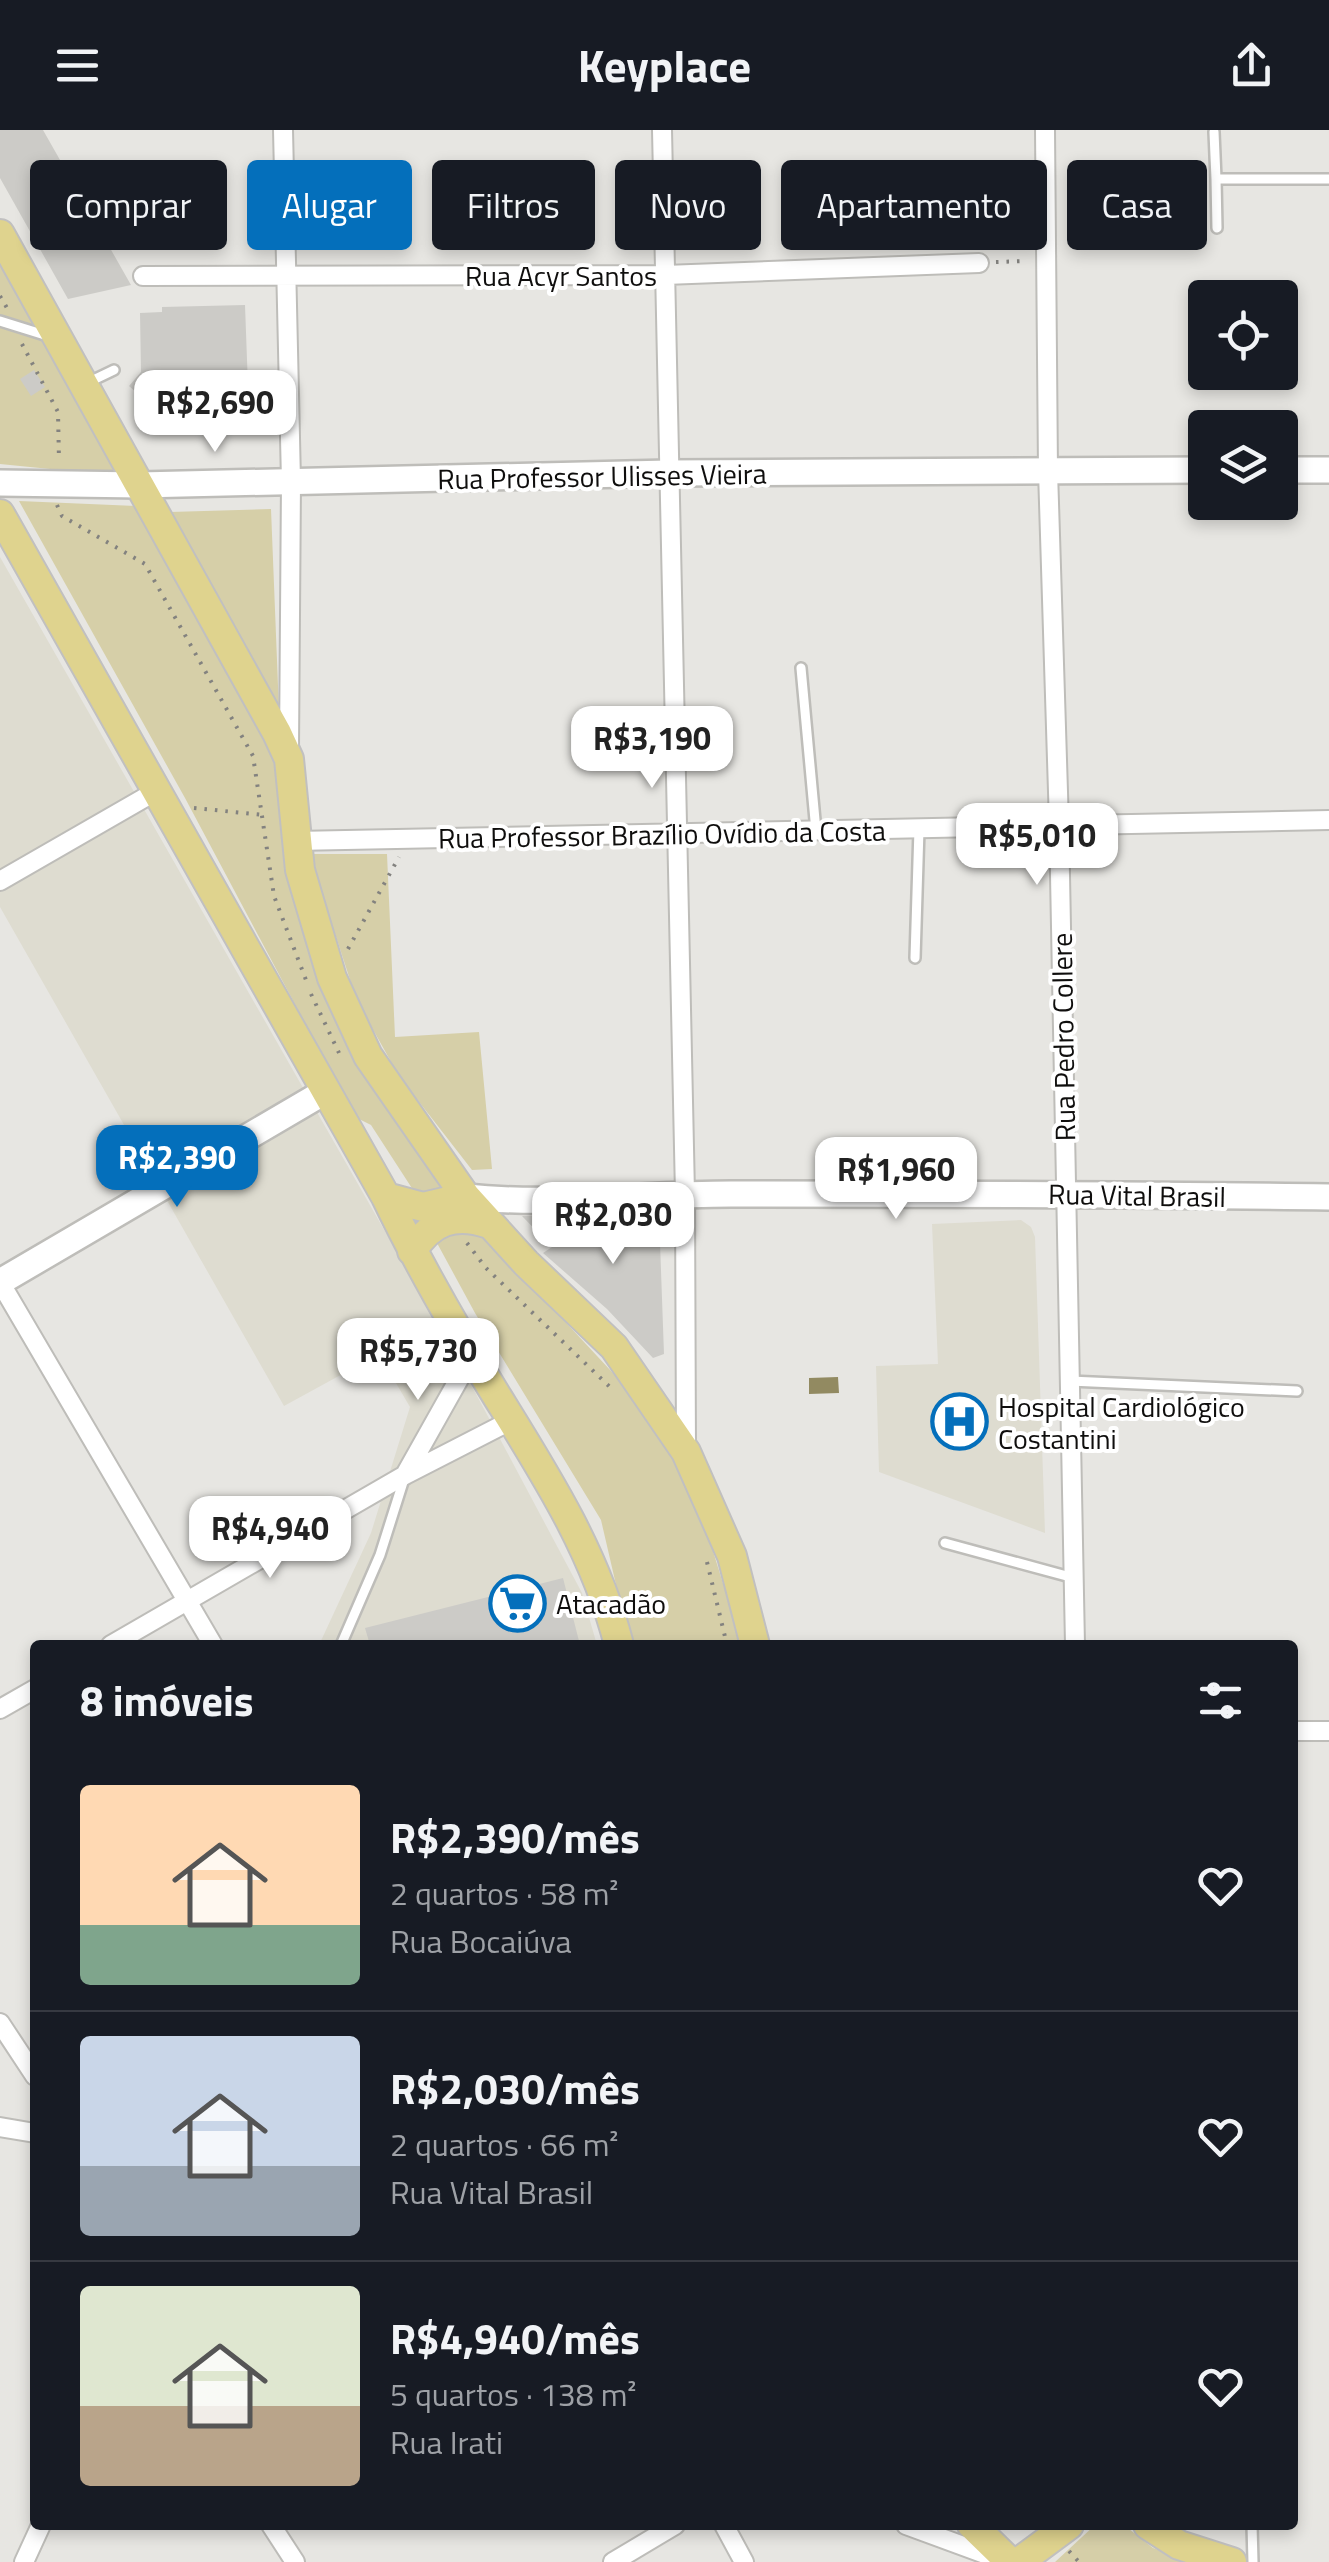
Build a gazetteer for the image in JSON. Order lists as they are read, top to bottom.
{
  "streets": {
    "street": [
      "Rua Acyr Santos",
      "Rua Professor Ulisses Vieira",
      "Rua Professor Brazílio Ovídio da Costa",
      "Rua Pedro Collere",
      "Rua Vital Brasil"
    ]
  },
  "crossings": [
    ["Rua Professor Ulisses Vieira", "Rua Pedro Collere"],
    ["Rua Professor Brazílio Ovídio da Costa", "Rua Pedro Collere"],
    ["Rua Pedro Collere", "Rua Vital Brasil"]
  ],
  "places": {
    "hospital": ["Hospital Cardiológico Costantini"],
    "supermarket": ["Atacadão"]
  },
  "page": {
    "header": "Keyplace",
    "chip": [
      "Comprar",
      "Alugar",
      "Filtros",
      "Novo",
      "Apartamento",
      "Casa"
    ],
    "price": [
      "R$2,690",
      "R$3,190",
      "R$5,010",
      "R$2,390",
      "R$1,960",
      "R$2,030",
      "R$5,730",
      "R$4,940"
    ],
    "heading": "8 imóveis",
    "list": [
      {
        "name": "R$2,390/mês",
        "note": "2 quartos · 58 m² · Rua Bocaiúva"
      },
      {
        "name": "R$2,030/mês",
        "note": "2 quartos · 66 m² · Rua Vital Brasil"
      },
      {
        "name": "R$4,940/mês",
        "note": "5 quartos · 138 m² · Rua Irati"
      }
    ]
  }
}
